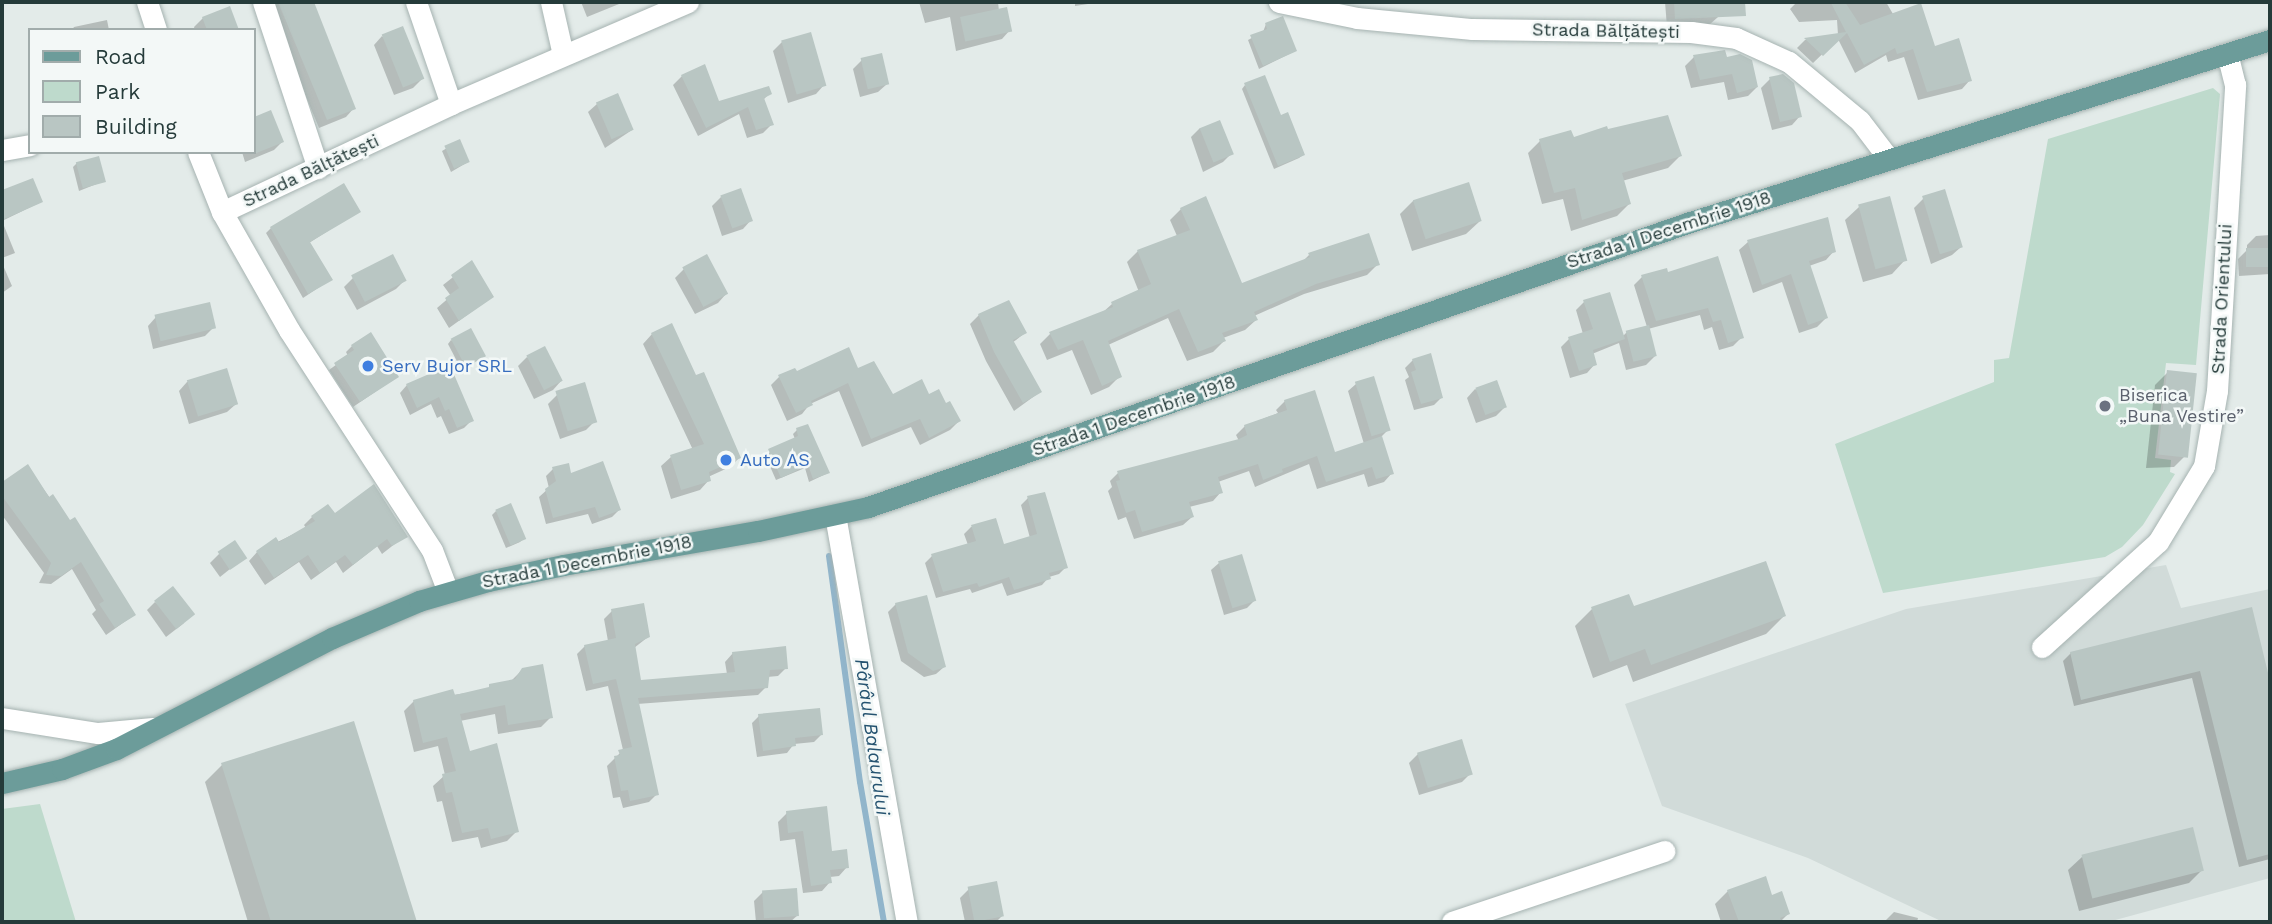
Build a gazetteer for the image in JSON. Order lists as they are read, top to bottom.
{
  "streets": {
    "main road": ["Strada 1 Decembrie 1918"],
    "street": ["Strada Bălțătești", "Strada Orientului"]
  },
  "crossings": [
    ["Strada Bălțătești", "Strada 1 Decembrie 1918"],
    ["Strada 1 Decembrie 1918", "Strada Orientului"]
  ],
  "water": ["Pârâul Balaurului"],
  "places": ["Serv Bujor SRL", "Biserica „Buna Vestire”", "Auto AS"],
  "legend": ["Road", "Park", "Building"]
}
